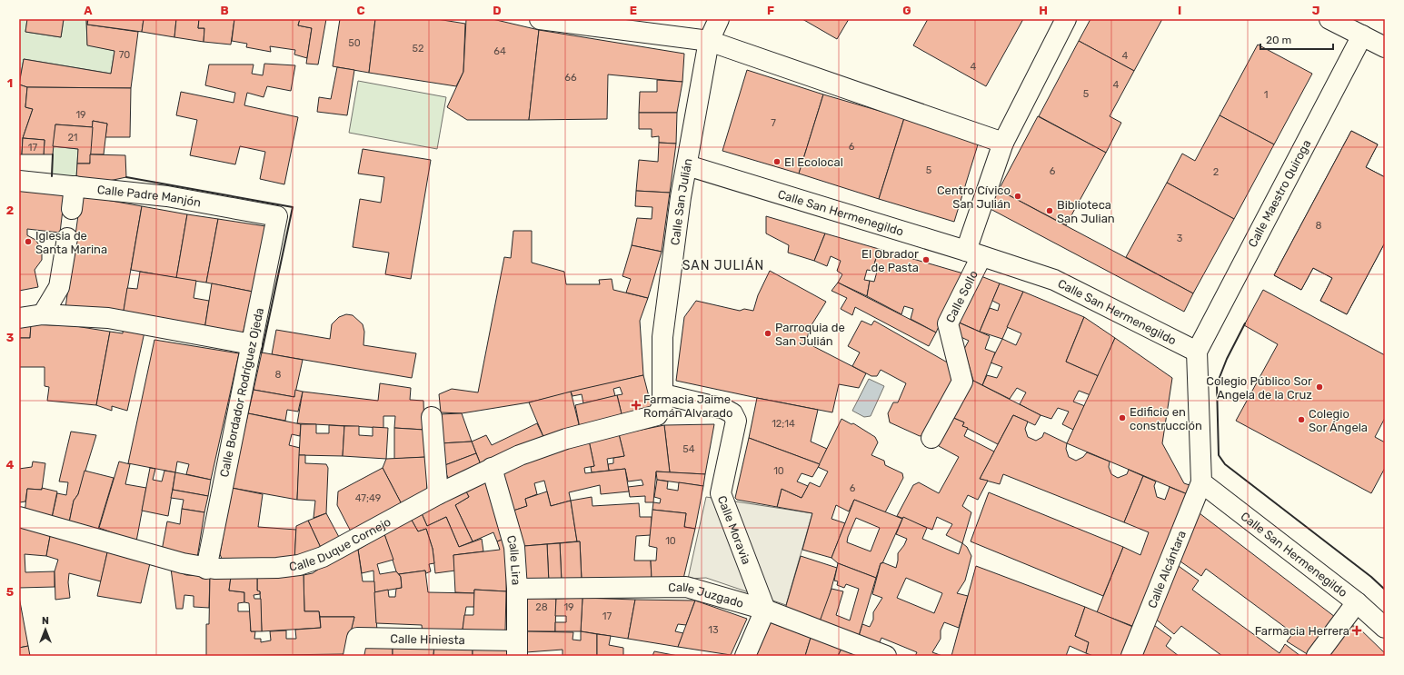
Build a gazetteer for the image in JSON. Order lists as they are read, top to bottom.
{
  "streets": {
    "street": [
      "Calle Maestro Quiroga",
      "Calle Padre Manjón",
      "Calle San Julián",
      "Calle San Hermenegildo",
      "Calle Sollo",
      "Calle Bordador Rodríguez Ojeda",
      "Calle Moravia",
      "Calle Duque Cornejo",
      "Calle Lira",
      "Calle Alcántara",
      "Calle Juzgado",
      "Calle Hiniesta"
    ]
  },
  "crossings": [
    ["Calle Maestro Quiroga", "Calle San Hermenegildo"],
    ["Calle Padre Manjón", "Calle Bordador Rodríguez Ojeda"],
    ["Calle San Julián", "Calle San Hermenegildo"],
    ["Calle San Julián", "Calle Moravia"],
    ["Calle San Julián", "Calle Duque Cornejo"],
    ["Calle San Hermenegildo", "Calle Sollo"],
    ["Calle San Hermenegildo", "Calle Alcántara"],
    ["Calle Bordador Rodríguez Ojeda", "Calle Duque Cornejo"],
    ["Calle Moravia", "Calle Juzgado"],
    ["Calle Duque Cornejo", "Calle Lira"],
    ["Calle Lira", "Calle Juzgado"],
    ["Calle Lira", "Calle Hiniesta"]
  ],
  "districts": ["SAN JULIÁN"],
  "places": {
    "other": [
      "El Ecolocal",
      "Centro Cívico San Julián",
      "Biblioteca San Julian",
      "Iglesia de Santa Marina",
      "El Obrador de Pasta",
      "Parroquia de San Julián",
      "Colegio Público Sor Angela de la Cruz",
      "Edificio en construcción",
      "Colegio Sor Ángela"
    ],
    "health": ["Farmacia Jaime Román Alvarado", "Farmacia Herrera"]
  },
  "house_numbers": [
    "50",
    "52",
    "64",
    "70",
    "4",
    "4",
    "66",
    "4",
    "5",
    "1",
    "19",
    "7",
    "21",
    "6",
    "17",
    "5",
    "6",
    "2",
    "8",
    "3",
    "8",
    "12;14",
    "54",
    "10",
    "6",
    "47;49",
    "10",
    "28",
    "19",
    "17",
    "13"
  ],
  "scale_bar": "20 m",
  "north": "top",
  "grid": {
    "columns": [
      "A",
      "B",
      "C",
      "D",
      "E",
      "F",
      "G",
      "H",
      "I",
      "J"
    ],
    "rows": [
      "1",
      "2",
      "3",
      "4",
      "5"
    ]
  }
}
